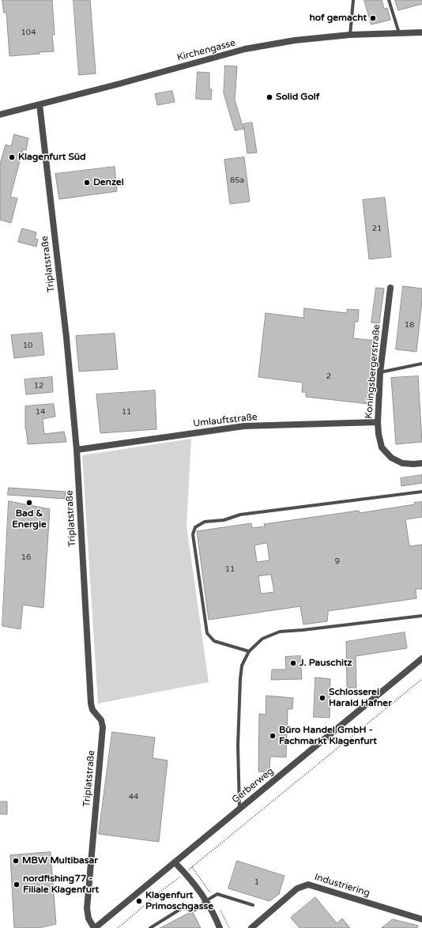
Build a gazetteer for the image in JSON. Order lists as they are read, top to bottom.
{
  "streets": {
    "street": [
      "Kirchengasse",
      "Triplatstraße",
      "Koningsbergerstraße",
      "Umlauftstraße",
      "Gerberweg",
      "Industriering"
    ]
  },
  "crossings": [
    ["Kirchengasse", "Triplatstraße"],
    ["Triplatstraße", "Umlauftstraße"],
    ["Triplatstraße", "Gerberweg"],
    ["Koningsbergerstraße", "Umlauftstraße"]
  ],
  "places": [
    "hof gemacht",
    "Solid Golf",
    "Klagenfurt Süd",
    "Denzel",
    "Bad & Energie",
    "J. Pauschitz",
    "Schlosserei Harald Hafner",
    "Büro Handel GmbH - Fachmarkt Klagenfurt",
    "MBW Multibasar",
    "nordfishing77 - Filiale Klagenfurt",
    "Klagenfurt Primoschgasse"
  ],
  "house_numbers": [
    "104",
    "85a",
    "21",
    "18",
    "10",
    "2",
    "12",
    "14",
    "11",
    "16",
    "9",
    "11",
    "44",
    "1"
  ]
}
